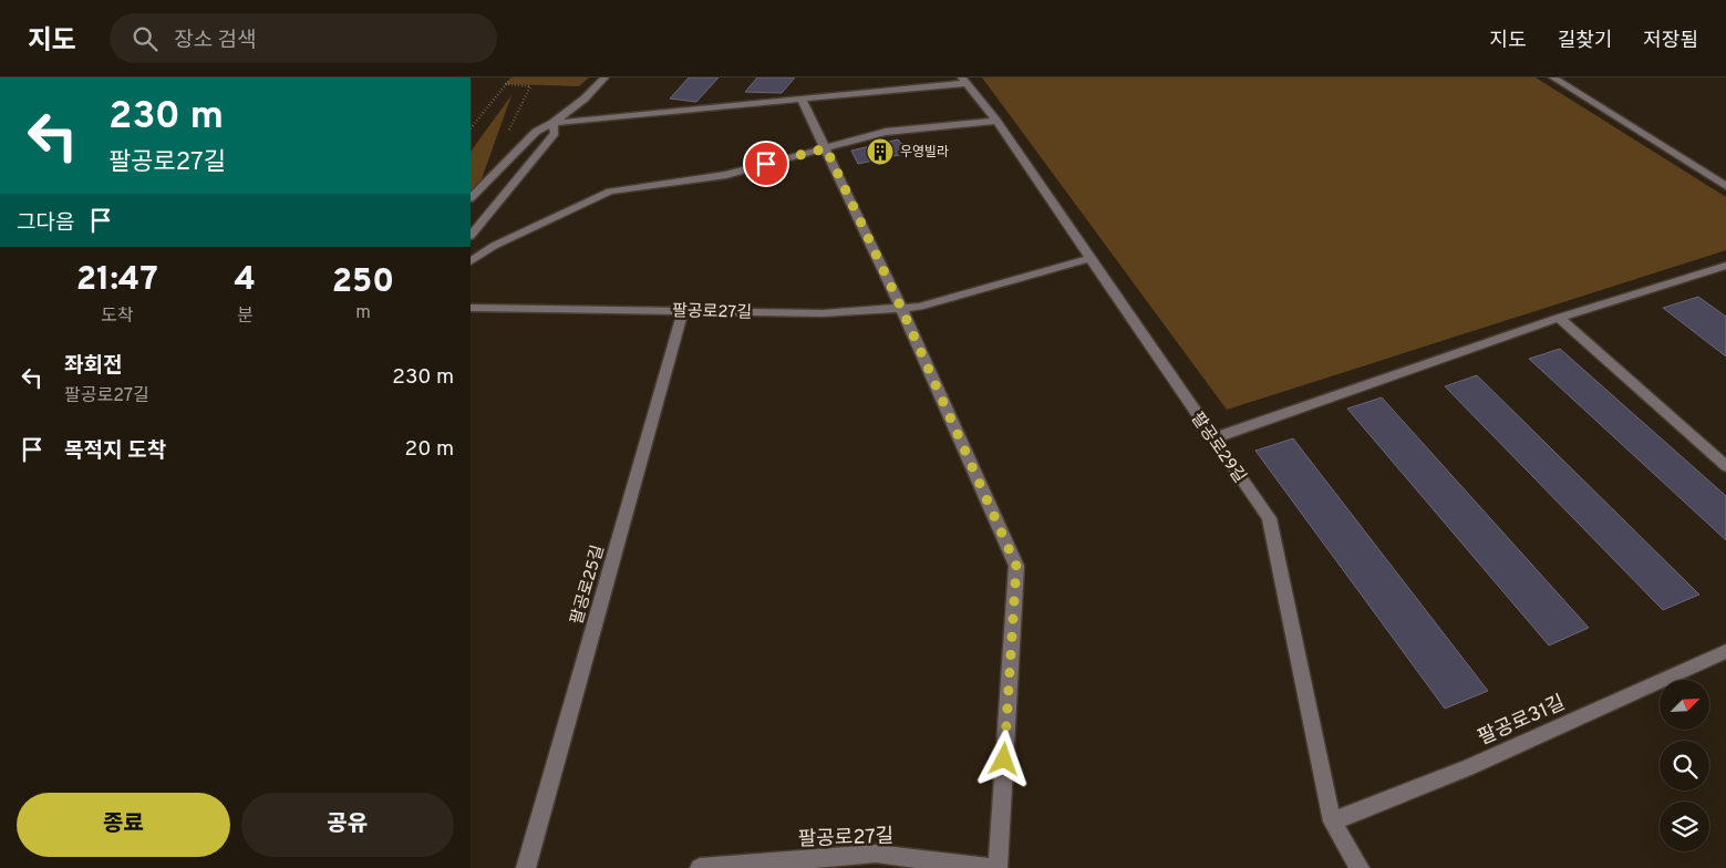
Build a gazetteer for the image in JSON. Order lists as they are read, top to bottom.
{
  "streets": {
    "street": [
      "팔공로27길",
      "팔공로29길",
      "팔공로25길",
      "팔공로31길"
    ]
  },
  "crossings": [
    ["팔공로27길", "팔공로29길"],
    ["팔공로27길", "팔공로25길"],
    ["팔공로29길", "팔공로31길"]
  ],
  "places": {
    "building": ["우영빌라"]
  },
  "north": "top right",
  "page": {
    "header": "지도",
    "search": "장소 검색",
    "nav": ["지도", "길찾기", "저장됨"],
    "turn": ["230 m", "팔공로27길"],
    "then": "그다음",
    "eta": [
      "21:47",
      "도착",
      "4",
      "분",
      "250",
      "m"
    ],
    "list": [
      {
        "name": "좌회전",
        "note": "팔공로27길",
        "value": "230 m"
      },
      {
        "name": "목적지 도착",
        "value": "20 m"
      }
    ],
    "buttons": ["종료", "공유"]
  }
}
